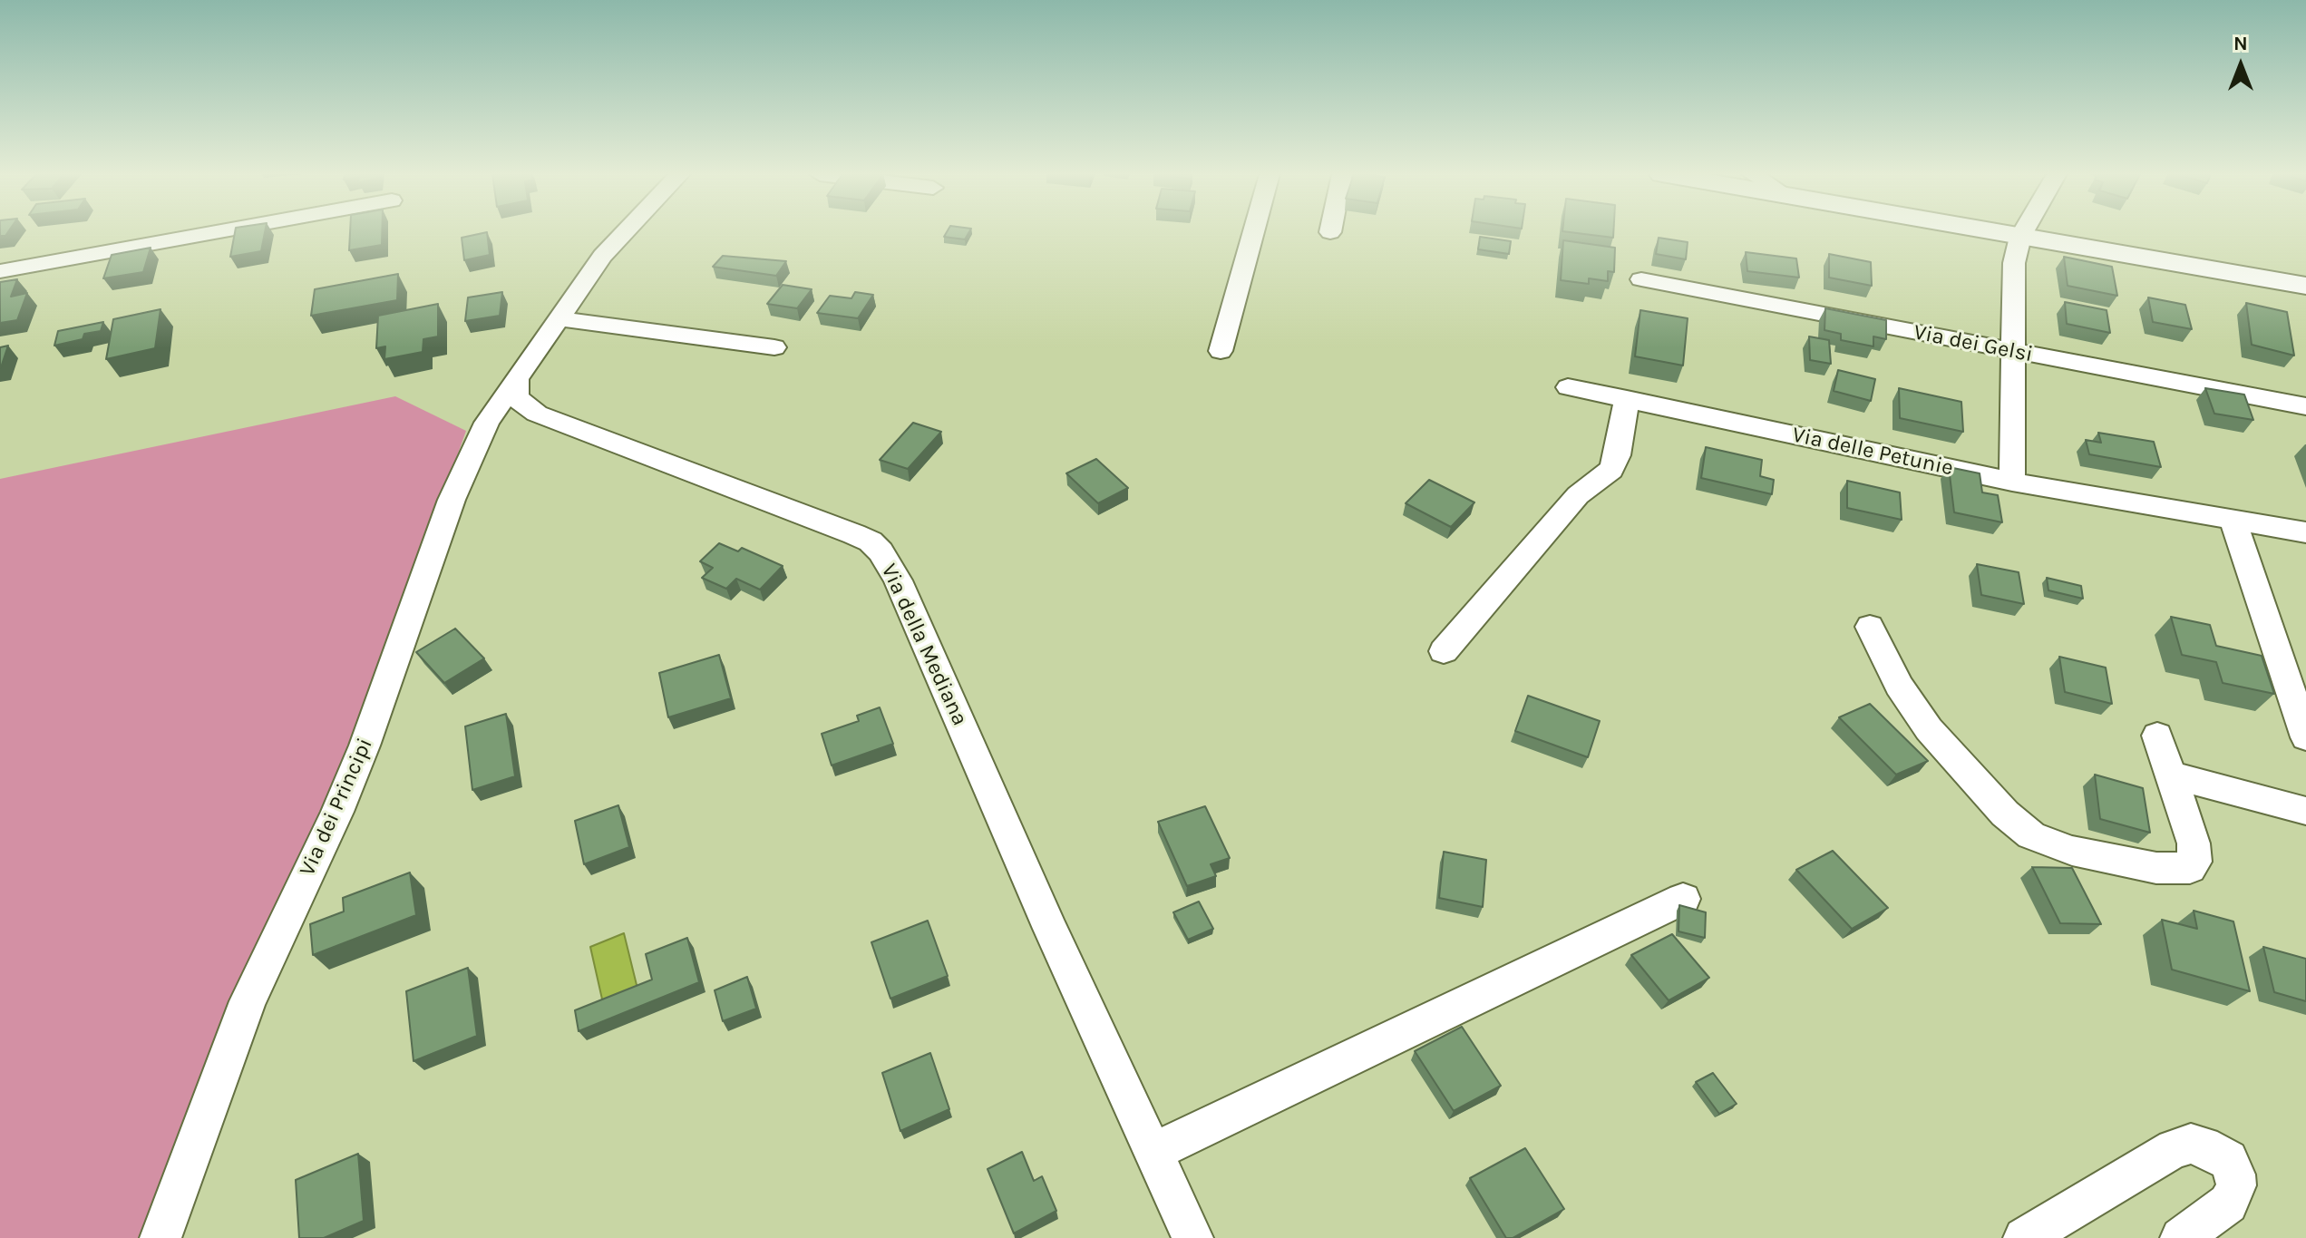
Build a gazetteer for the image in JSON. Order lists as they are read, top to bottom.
{
  "streets": {
    "street": [
      "Via dei Gelsi",
      "Via delle Petunie",
      "Via della Mediana",
      "Via dei Principi"
    ]
  },
  "crossings": [
    ["Via della Mediana", "Via dei Principi"]
  ],
  "north": "top"
}
